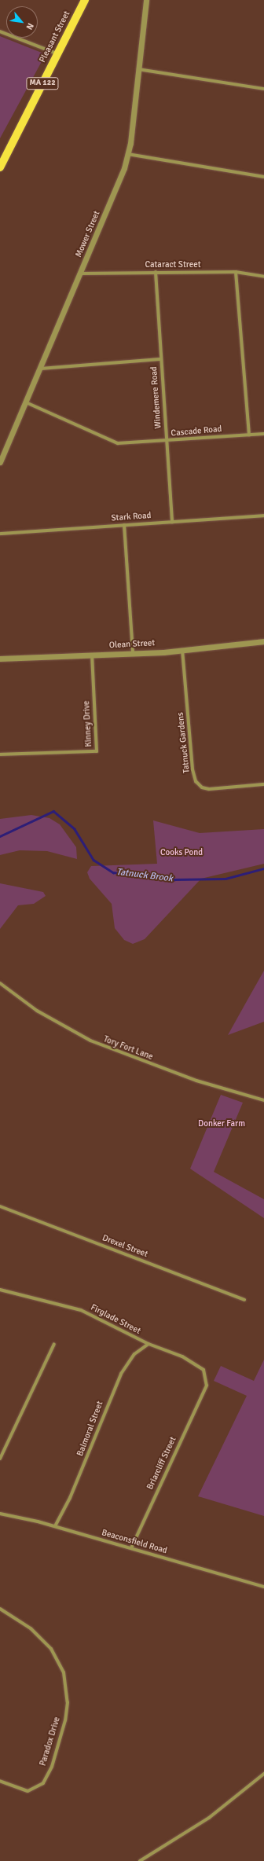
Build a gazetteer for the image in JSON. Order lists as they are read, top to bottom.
{
  "streets": {
    "main road": ["Pleasant Street", "MA 122"],
    "street": [
      "Mower Street",
      "Cataract Street",
      "Windemere Road",
      "Cascade Road",
      "Stark Road",
      "Olean Street",
      "Kinney Drive",
      "Tatnuck Gardens",
      "Tory Fort Lane",
      "Drexel Street",
      "Firglade Street",
      "Balmoral Street",
      "Briarcliff Street",
      "Beaconsfield Road",
      "Paradox Drive"
    ]
  },
  "crossings": [
    ["Mower Street", "Cataract Street"],
    ["Mower Street", "Cascade Road"],
    ["Cataract Street", "Windemere Road"],
    ["Windemere Road", "Cascade Road"],
    ["Windemere Road", "Stark Road"],
    ["Olean Street", "Kinney Drive"],
    ["Olean Street", "Tatnuck Gardens"],
    ["Firglade Street", "Balmoral Street"],
    ["Firglade Street", "Briarcliff Street"],
    ["Balmoral Street", "Beaconsfield Road"],
    ["Briarcliff Street", "Beaconsfield Road"]
  ],
  "water": ["Tatnuck Brook"],
  "parks": ["Cooks Pond", "Donker Farm"],
  "north": "bottom right"
}
